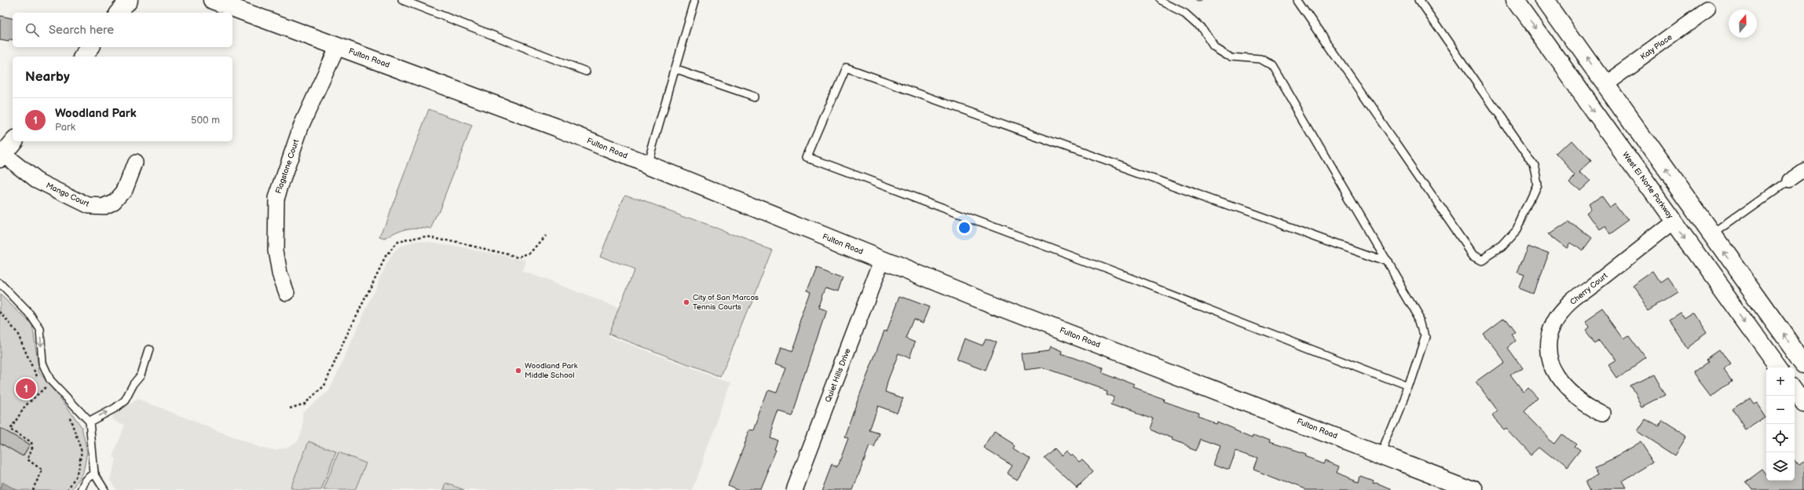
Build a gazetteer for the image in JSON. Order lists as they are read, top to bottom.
{
  "streets": {
    "street": [
      "Katy Place",
      "Fulton Road",
      "Flagstone Court",
      "West El Norte Parkway",
      "Mango Court",
      "Cherry Court",
      "Quiet Hills Drive"
    ]
  },
  "crossings": [
    ["Fulton Road", "Flagstone Court"],
    ["Fulton Road", "Quiet Hills Drive"],
    ["West El Norte Parkway", "Cherry Court"]
  ],
  "places": ["City of San Marcos Tennis Courts", "Woodland Park Middle School"],
  "north": "top",
  "page": {
    "search": "Search here",
    "heading": "Nearby",
    "list": [
      {
        "mark": "1",
        "name": "Woodland Park",
        "note": "Park",
        "value": "500 m"
      }
    ],
    "map_buttons": ["+", "−"],
    "pins": "1"
  }
}
